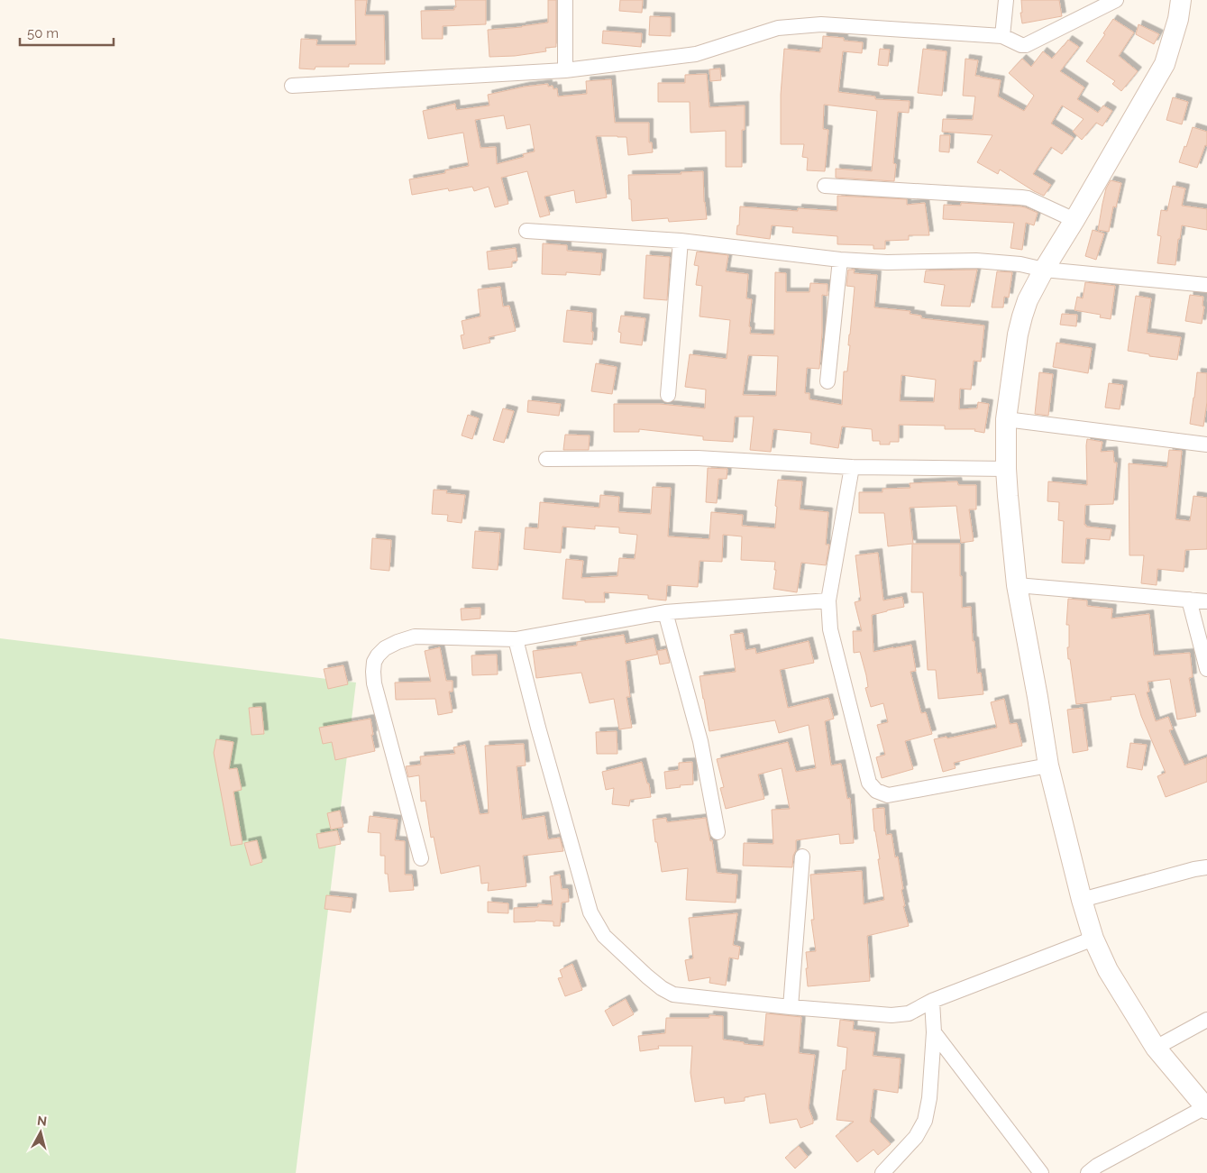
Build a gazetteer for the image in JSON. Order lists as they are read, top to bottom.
{
  "scale_bar": "50 m",
  "north": "top"
}
